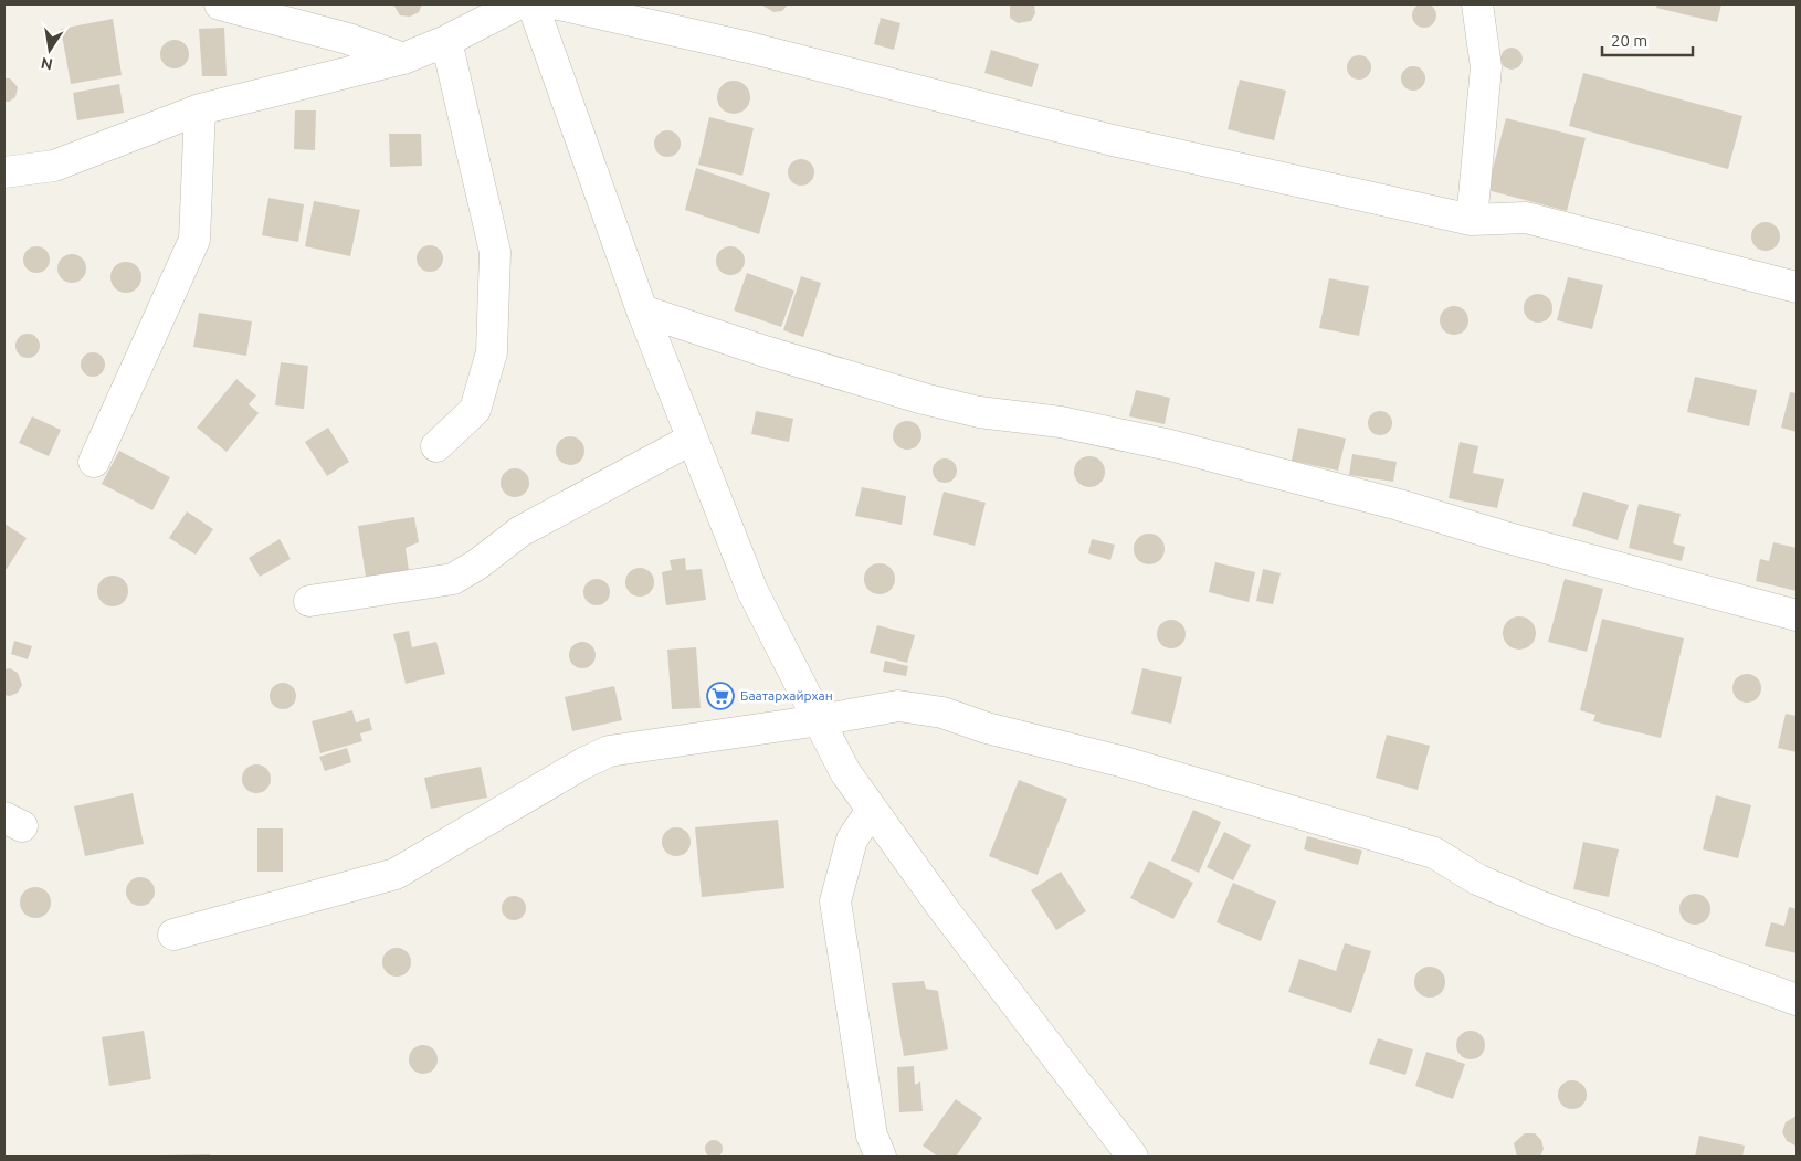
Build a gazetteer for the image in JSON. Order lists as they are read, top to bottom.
{
  "places": {
    "supermarket": ["Баатархайрхан"]
  },
  "scale_bar": "20 m",
  "north": "bottom"
}
